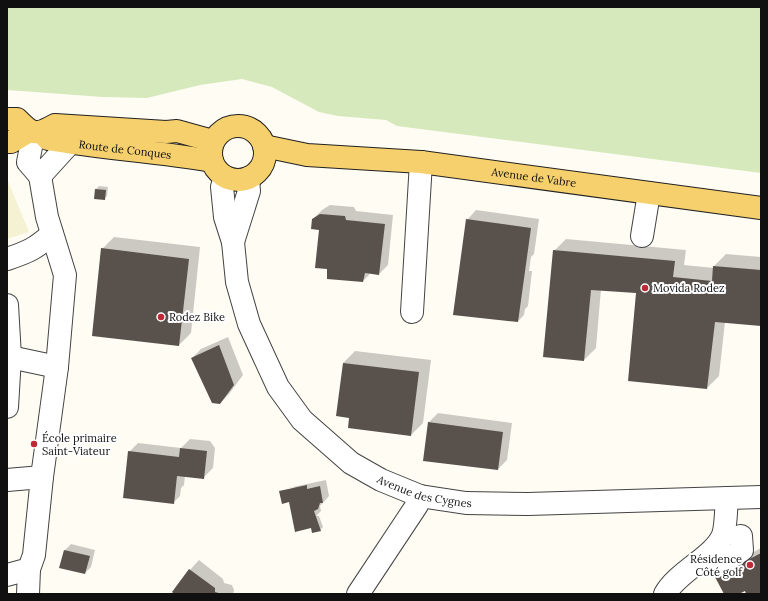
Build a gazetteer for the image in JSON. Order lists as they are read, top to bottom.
{
  "streets": {
    "main road": ["Route de Conques", "Avenue de Vabre"],
    "street": ["Avenue des Cygnes"]
  },
  "crossings": [
    ["Route de Conques", "Avenue de Vabre"],
    ["Route de Conques", "Avenue des Cygnes"],
    ["Avenue de Vabre", "Avenue des Cygnes"]
  ],
  "places": [
    "Movida Rodez",
    "Rodez Bike",
    "École primaire Saint-Viateur",
    "Résidence Côté golf"
  ]
}
